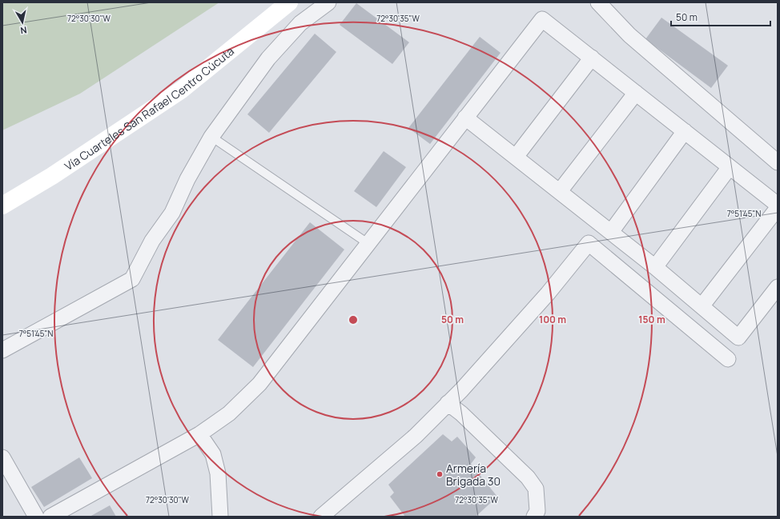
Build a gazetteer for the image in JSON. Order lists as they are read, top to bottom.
{
  "streets": {
    "main road": ["Vía Cuarteles San Rafael Centro Cúcuta"]
  },
  "places": ["Armería Brigada 30"],
  "scale_bar": "50 m",
  "north": "bottom",
  "coordinates": ["72°30'30\"W", "72°30'35\"W", "7°51'45\"N"],
  "rings": ["50 m", "100 m", "150 m"]
}
